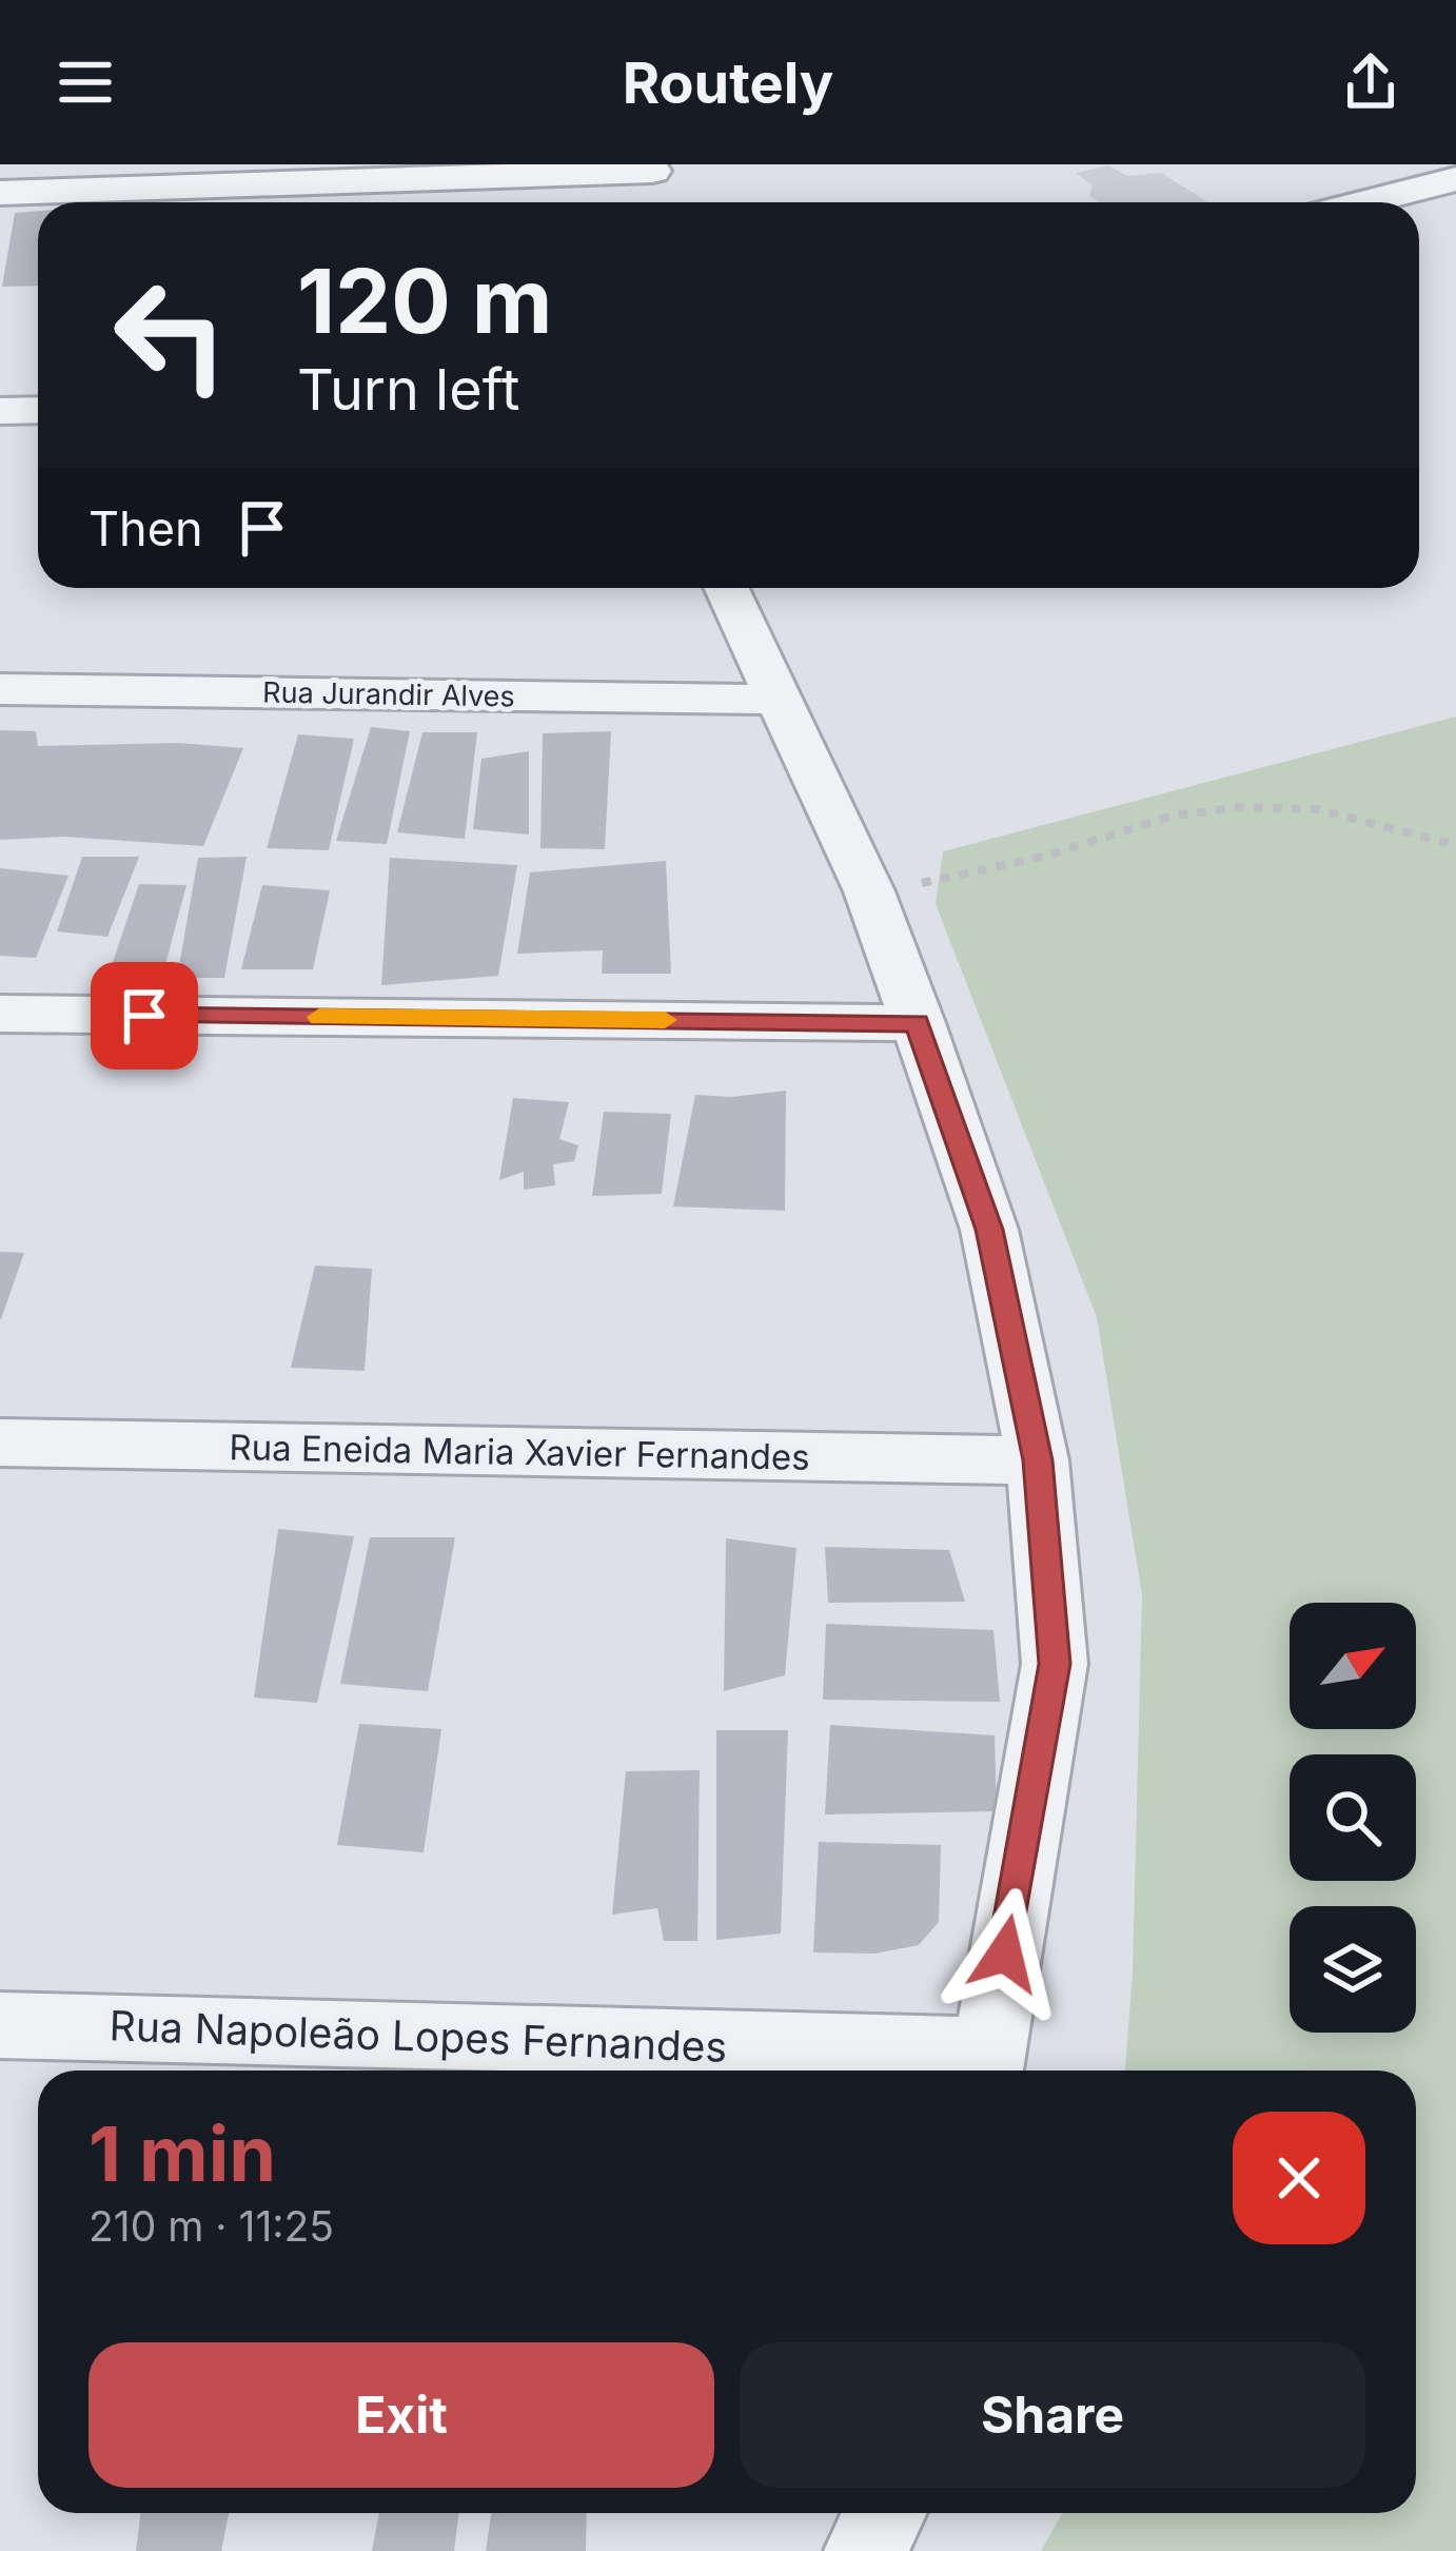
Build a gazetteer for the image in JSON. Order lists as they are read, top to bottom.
{
  "streets": {
    "street": ["Rua Jurandir Alves", "Rua Eneida Maria Xavier Fernandes", "Rua Napoleão Lopes Fernandes"]
  },
  "north": "top right",
  "page": {
    "header": "Routely",
    "turn": ["120 m", "Turn left"],
    "then": "Then",
    "heading": ["1 min", "210 m · 11:25"],
    "buttons": ["Exit", "Share"]
  }
}
